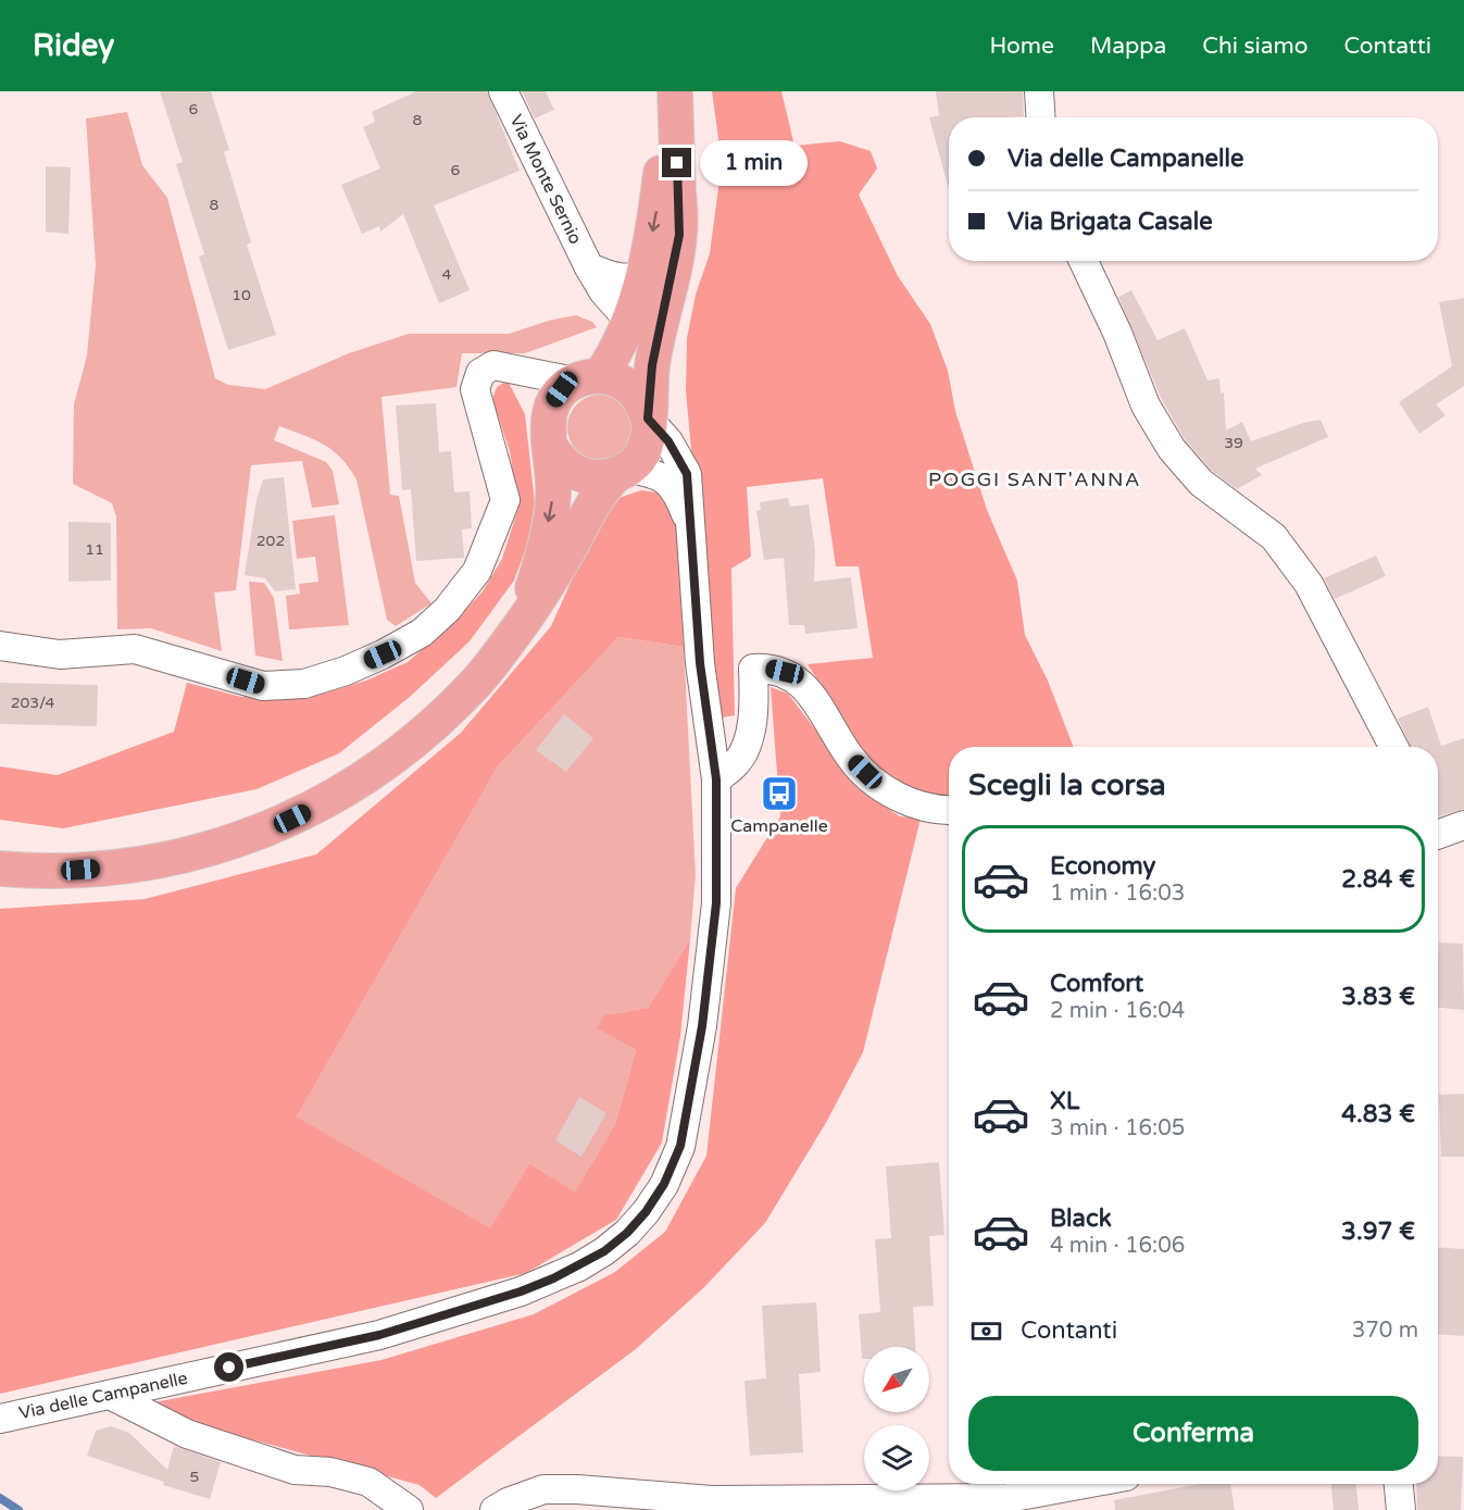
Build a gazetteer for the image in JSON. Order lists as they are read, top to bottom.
{
  "streets": {
    "street": ["Via Monte Sernio", "Via delle Campanelle"]
  },
  "districts": ["POGGI SANT'ANNA"],
  "places": {
    "bus stop": ["Campanelle"]
  },
  "house_numbers": [
    "6",
    "8",
    "6",
    "8",
    "4",
    "10",
    "39",
    "202",
    "11",
    "203/4",
    "5"
  ],
  "north": "bottom left",
  "page": {
    "header": "Ridey",
    "nav": [
      "Home",
      "Mappa",
      "Chi siamo",
      "Contatti"
    ],
    "banner": ["Via delle Campanelle", "Via Brigata Casale"],
    "bubble": "1 min",
    "heading": "Scegli la corsa",
    "list": [
      {
        "name": "Economy",
        "note": "1 min · 16:03",
        "value": "2.84 €"
      },
      {
        "name": "Comfort",
        "note": "2 min · 16:04",
        "value": "3.83 €"
      },
      {
        "name": "XL",
        "note": "3 min · 16:05",
        "value": "4.83 €"
      },
      {
        "name": "Black",
        "note": "4 min · 16:06",
        "value": "3.97 €"
      }
    ],
    "pay": ["Contanti", "370 m"],
    "buttons": "Conferma"
  }
}
